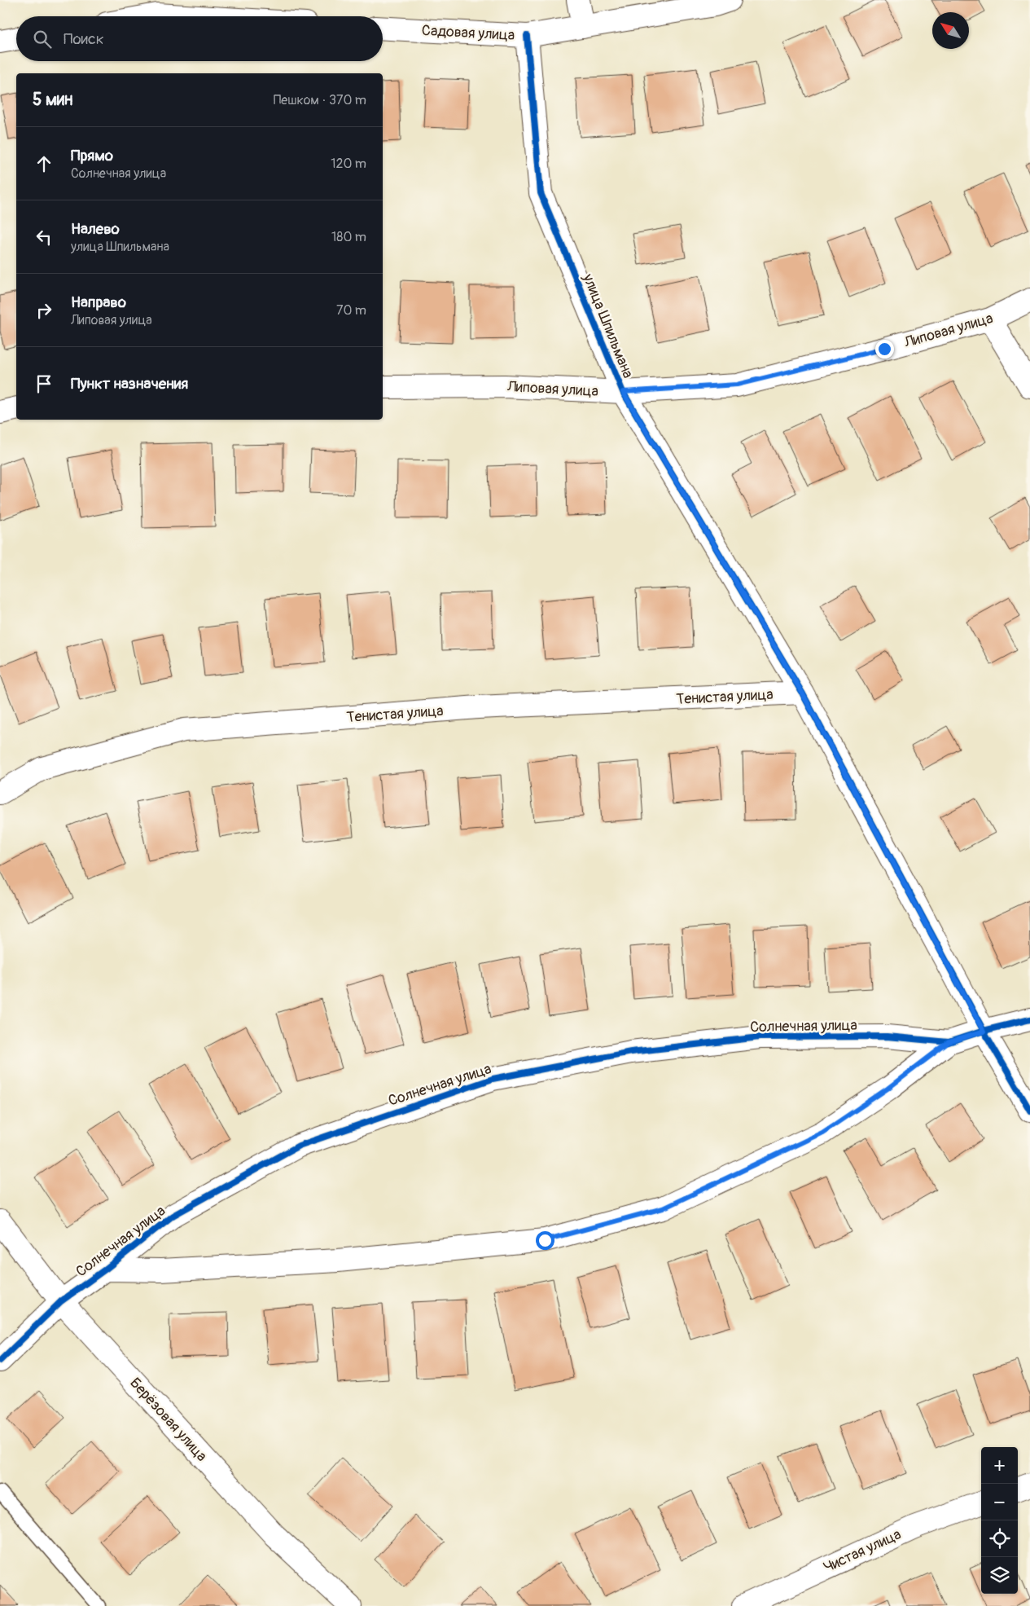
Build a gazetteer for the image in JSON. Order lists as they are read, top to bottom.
{
  "streets": {
    "street": [
      "Садовая улица",
      "улица Шпильмана",
      "Липовая улица",
      "Тенистая улица",
      "Солнечная улица",
      "Берёзовая улица",
      "Чистая улица"
    ]
  },
  "crossings": [
    ["Садовая улица", "улица Шпильмана"],
    ["улица Шпильмана", "Липовая улица"],
    ["улица Шпильмана", "Тенистая улица"],
    ["улица Шпильмана", "Солнечная улица"],
    ["Солнечная улица", "Берёзовая улица"]
  ],
  "north": "top left",
  "page": {
    "search": "Поиск",
    "heading": ["5 мин", "Пешком · 370 m"],
    "list": [
      ["Прямо", "Солнечная улица", "120 m"],
      ["Налево", "улица Шпильмана", "180 m"],
      ["Направо", "Липовая улица", "70 m"],
      "Пункт назначения"
    ],
    "map_buttons": ["+", "−"]
  }
}
